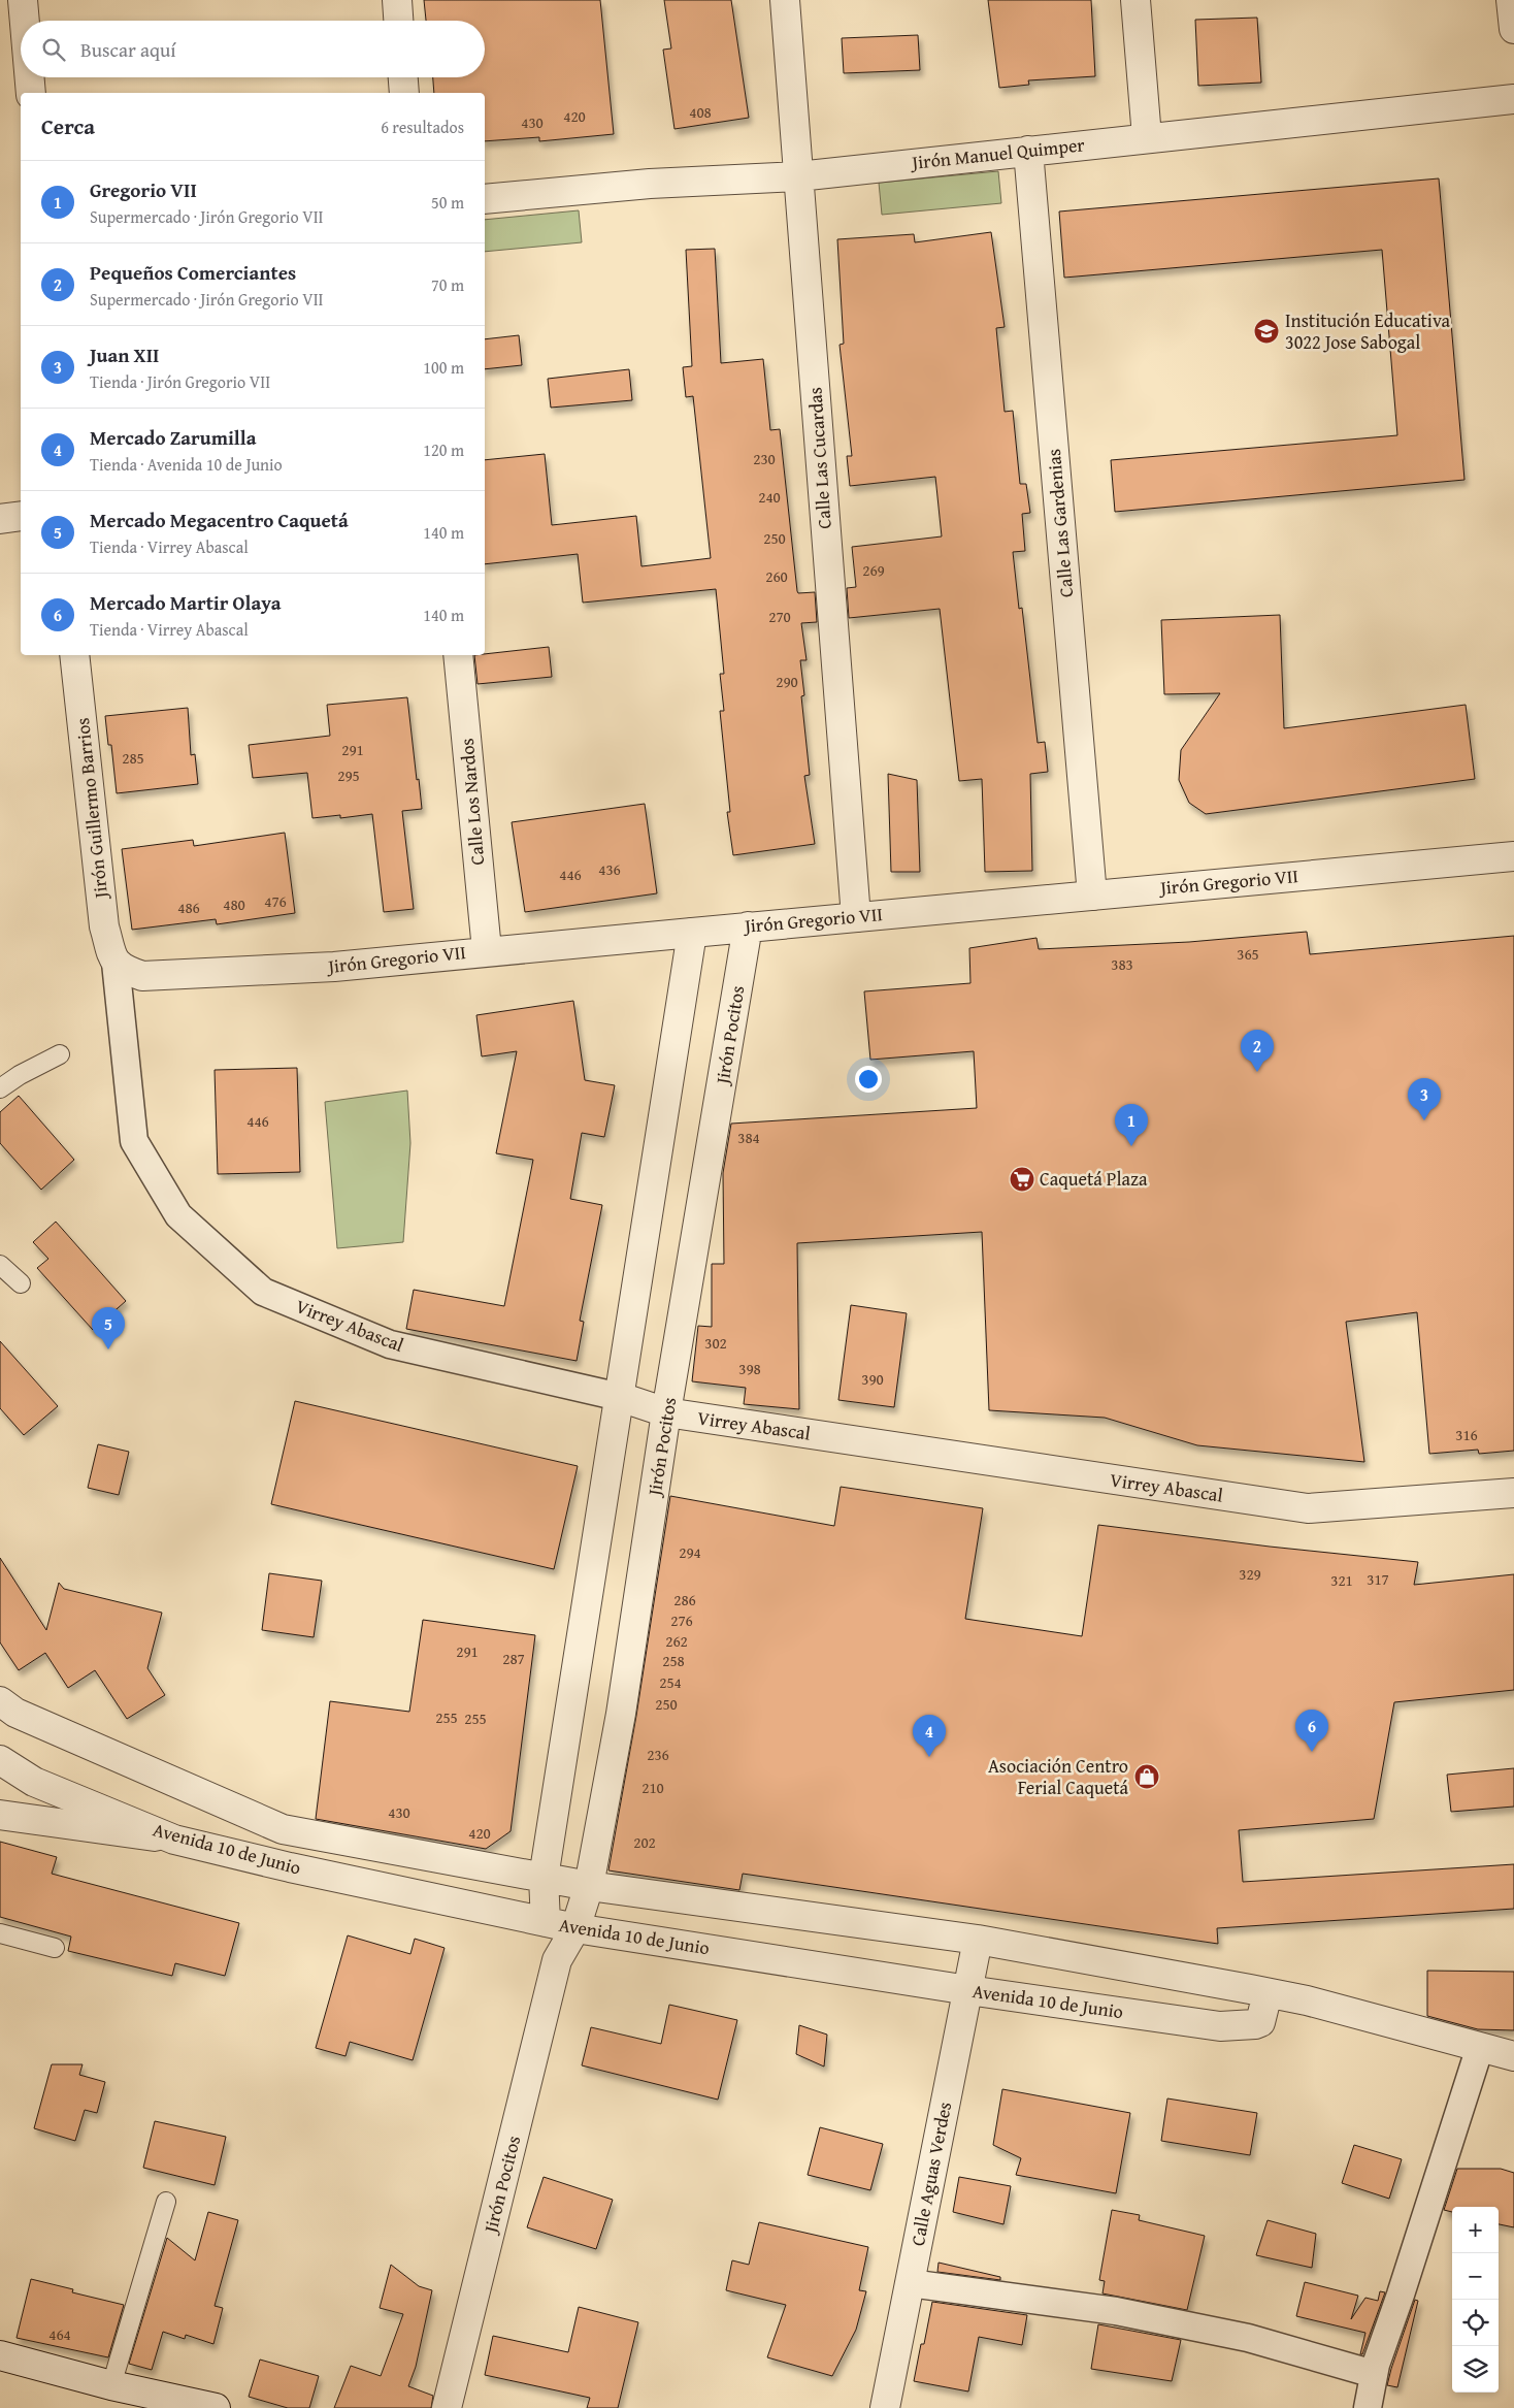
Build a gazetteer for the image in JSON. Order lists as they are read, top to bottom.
{
  "streets": {
    "street": [
      "Jirón Manuel Quimper",
      "Calle Las Cucardas",
      "Calle Las Gardenias",
      "Calle Los Nardos",
      "Jirón Guillermo Barrios",
      "Jirón Gregorio VII",
      "Jirón Pocitos",
      "Virrey Abascal",
      "Avenida 10 de Junio",
      "Calle Aguas Verdes"
    ]
  },
  "crossings": [
    ["Jirón Manuel Quimper", "Calle Las Cucardas"],
    ["Jirón Manuel Quimper", "Calle Las Gardenias"],
    ["Calle Las Cucardas", "Jirón Gregorio VII"],
    ["Calle Las Gardenias", "Jirón Gregorio VII"],
    ["Calle Los Nardos", "Jirón Gregorio VII"],
    ["Jirón Guillermo Barrios", "Jirón Gregorio VII"],
    ["Jirón Guillermo Barrios", "Virrey Abascal"],
    ["Jirón Gregorio VII", "Jirón Pocitos"],
    ["Jirón Gregorio VII", "Virrey Abascal"],
    ["Jirón Pocitos", "Virrey Abascal"],
    ["Jirón Pocitos", "Avenida 10 de Junio"],
    ["Avenida 10 de Junio", "Calle Aguas Verdes"]
  ],
  "places": {
    "school or university": ["Institución Educativa 3022 Jose Sabogal"],
    "supermarket": ["Caquetá Plaza"],
    "shop": ["Asociación Centro Ferial Caquetá"]
  },
  "house_numbers": [
    "408",
    "420",
    "430",
    "230",
    "240",
    "250",
    "269",
    "260",
    "270",
    "290",
    "291",
    "285",
    "295",
    "436",
    "446",
    "476",
    "480",
    "486",
    "365",
    "383",
    "446",
    "384",
    "302",
    "398",
    "390",
    "316",
    "294",
    "329",
    "317",
    "321",
    "286",
    "276",
    "262",
    "291",
    "287",
    "258",
    "254",
    "250",
    "255",
    "255",
    "236",
    "210",
    "430",
    "420",
    "202",
    "464"
  ],
  "page": {
    "search": "Buscar aquí",
    "heading": ["Cerca", "6 resultados"],
    "list": [
      {
        "mark": "1",
        "name": "Gregorio VII",
        "note": "Supermercado · Jirón Gregorio VII",
        "value": "50 m"
      },
      {
        "mark": "2",
        "name": "Pequeños Comerciantes",
        "note": "Supermercado · Jirón Gregorio VII",
        "value": "70 m"
      },
      {
        "mark": "3",
        "name": "Juan XII",
        "note": "Tienda · Jirón Gregorio VII",
        "value": "100 m"
      },
      {
        "mark": "4",
        "name": "Mercado Zarumilla",
        "note": "Tienda · Avenida 10 de Junio",
        "value": "120 m"
      },
      {
        "mark": "5",
        "name": "Mercado Megacentro Caquetá",
        "note": "Tienda · Virrey Abascal",
        "value": "140 m"
      },
      {
        "mark": "6",
        "name": "Mercado Martir Olaya",
        "note": "Tienda · Virrey Abascal",
        "value": "140 m"
      }
    ],
    "pins": [
      "2",
      "3",
      "1",
      "5",
      "6",
      "4"
    ],
    "map_buttons": ["+", "−"]
  }
}
